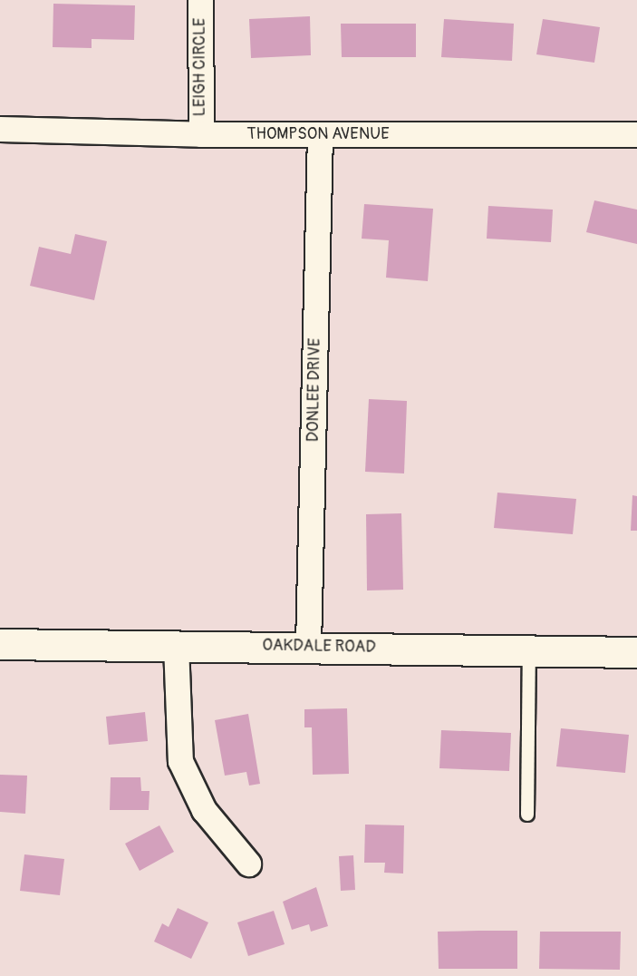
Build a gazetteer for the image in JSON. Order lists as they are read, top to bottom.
{
  "streets": {
    "main road": ["OAKDALE ROAD"],
    "street": ["LEIGH CIRCLE", "THOMPSON AVENUE", "DONLEE DRIVE"]
  },
  "crossings": [
    ["LEIGH CIRCLE", "THOMPSON AVENUE"],
    ["THOMPSON AVENUE", "DONLEE DRIVE"],
    ["DONLEE DRIVE", "OAKDALE ROAD"]
  ]
}
